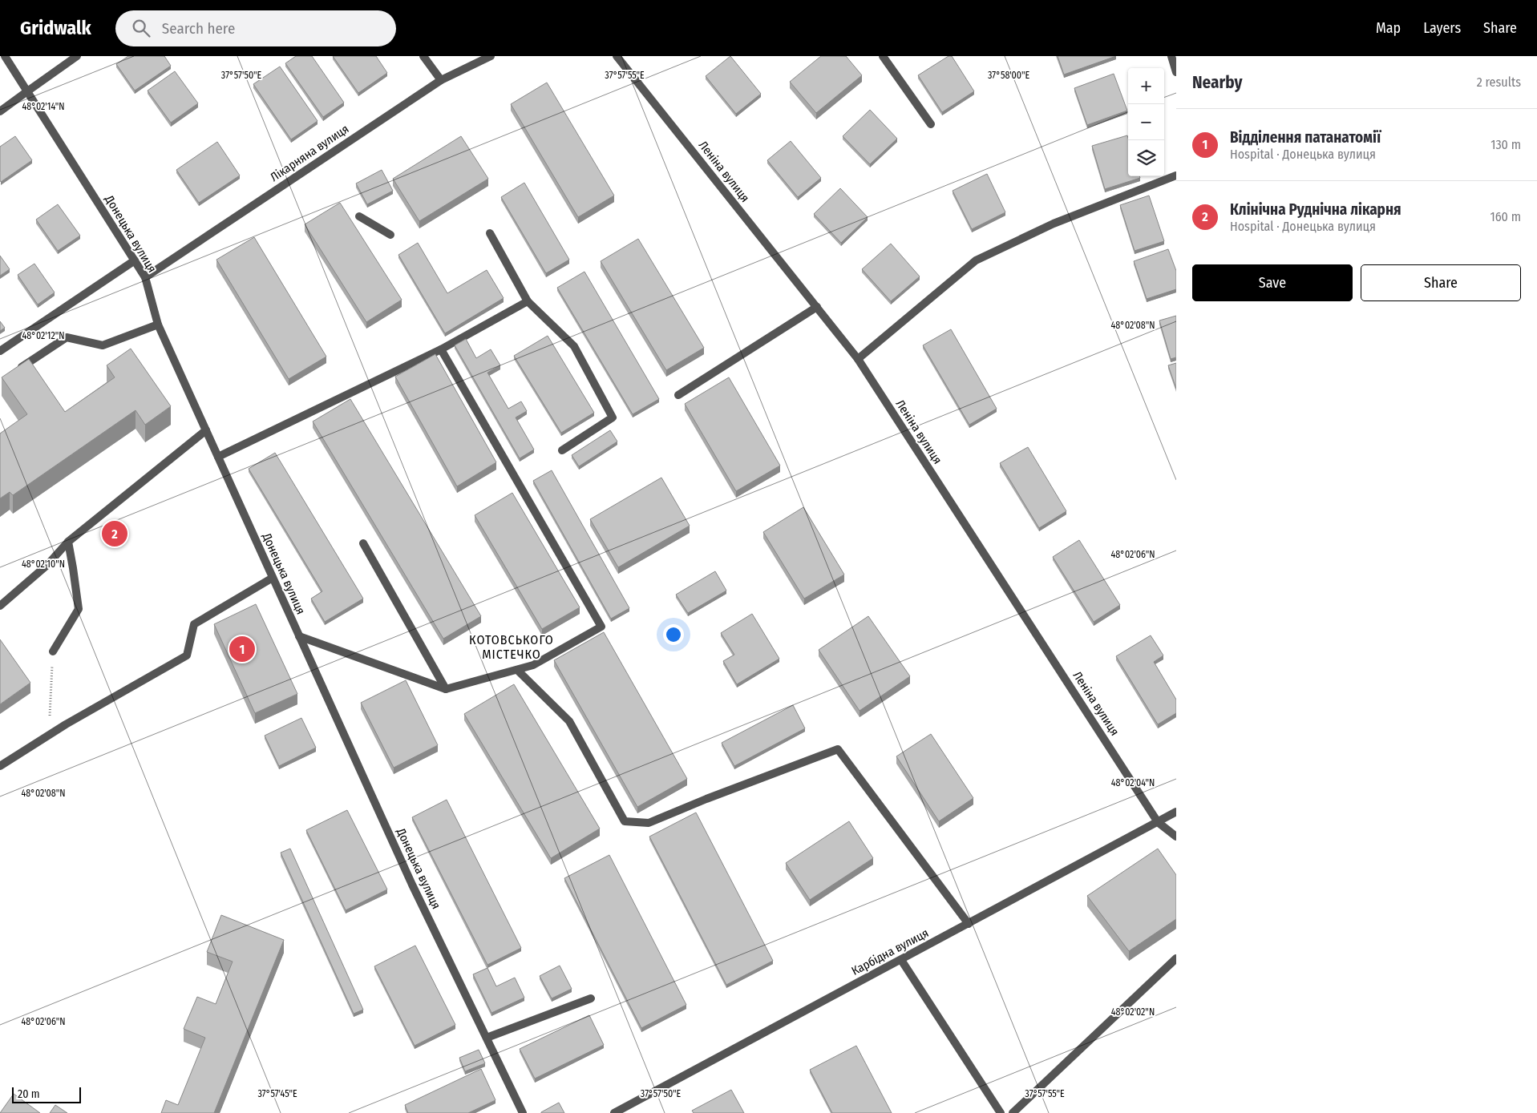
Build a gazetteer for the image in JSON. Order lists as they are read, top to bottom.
{
  "streets": {
    "street": [
      "Лікарняна вулиця",
      "Леніна вулиця",
      "Донецька вулиця",
      "Карбідна вулиця"
    ]
  },
  "crossings": [
    ["Лікарняна вулиця", "Донецька вулиця"],
    ["Леніна вулиця", "Карбідна вулиця"]
  ],
  "districts": ["КОТОВСЬКОГО МІСТЕЧКО"],
  "scale_bar": "20 m",
  "page": {
    "header": "Gridwalk",
    "search": "Search here",
    "nav": ["Map", "Layers", "Share"],
    "heading": ["Nearby", "2 results"],
    "map_buttons": ["+", "−"],
    "list": [
      {
        "mark": "1",
        "name": "Відділення патанатомії",
        "note": "Hospital · Донецька вулиця",
        "value": "130 m"
      },
      {
        "mark": "2",
        "name": "Клінічна Руднічна лікарня",
        "note": "Hospital · Донецька вулиця",
        "value": "160 m"
      }
    ],
    "buttons": ["Save", "Share"],
    "pins": ["2", "1"],
    "scale": "20 m"
  },
  "coordinates": [
    "37°57'50\"E",
    "37°57'55\"E",
    "37°58'00\"E",
    "48°02'14\"N",
    "48°02'08\"N",
    "48°02'12\"N",
    "48°02'06\"N",
    "48°02'10\"N",
    "48°02'04\"N",
    "48°02'02\"N",
    "37°57'45\"E"
  ]
}
